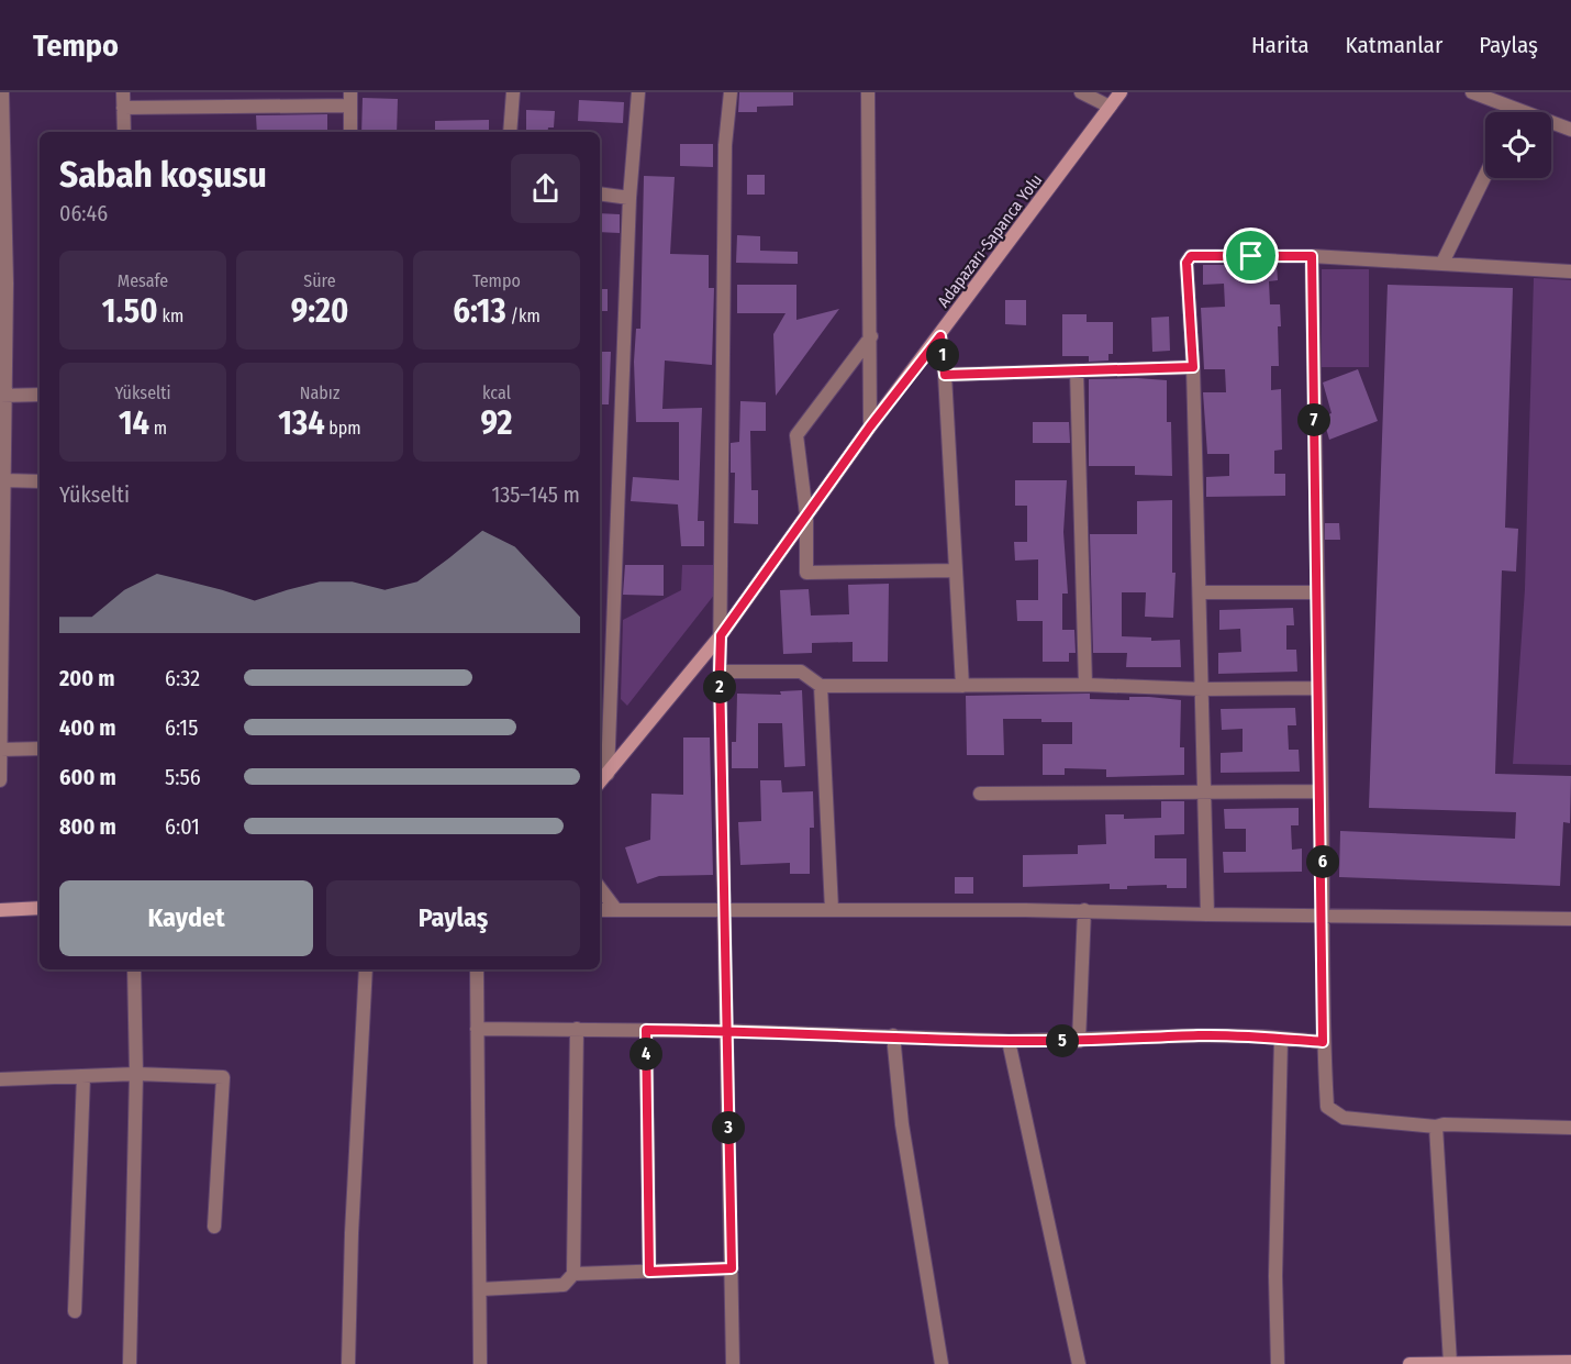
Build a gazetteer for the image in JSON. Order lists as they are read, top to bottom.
{
  "streets": {
    "main road": ["Adapazarı-Sapanca Yolu"]
  },
  "page": {
    "header": "Tempo",
    "nav": ["Harita", "Katmanlar", "Paylaş"],
    "heading": ["Sabah koşusu", "06:46"],
    "stats": [
      ["Mesafe", "1.50 km"],
      ["Süre", "9:20"],
      ["Tempo", "6:13 /km"],
      ["Yükselti", "14 m"],
      ["Nabız", "134 bpm"],
      ["kcal", "92"]
    ],
    "pins": [
      "1",
      "7",
      "2",
      "6",
      "5",
      "4",
      "3"
    ],
    "chart": ["Yükselti", "135–145 m"],
    "list": [
      {
        "name": "200 m",
        "note": "6:32"
      },
      {
        "name": "400 m",
        "note": "6:15"
      },
      {
        "name": "600 m",
        "note": "5:56"
      },
      {
        "name": "800 m",
        "note": "6:01"
      }
    ],
    "buttons": ["Kaydet", "Paylaş"]
  }
}
